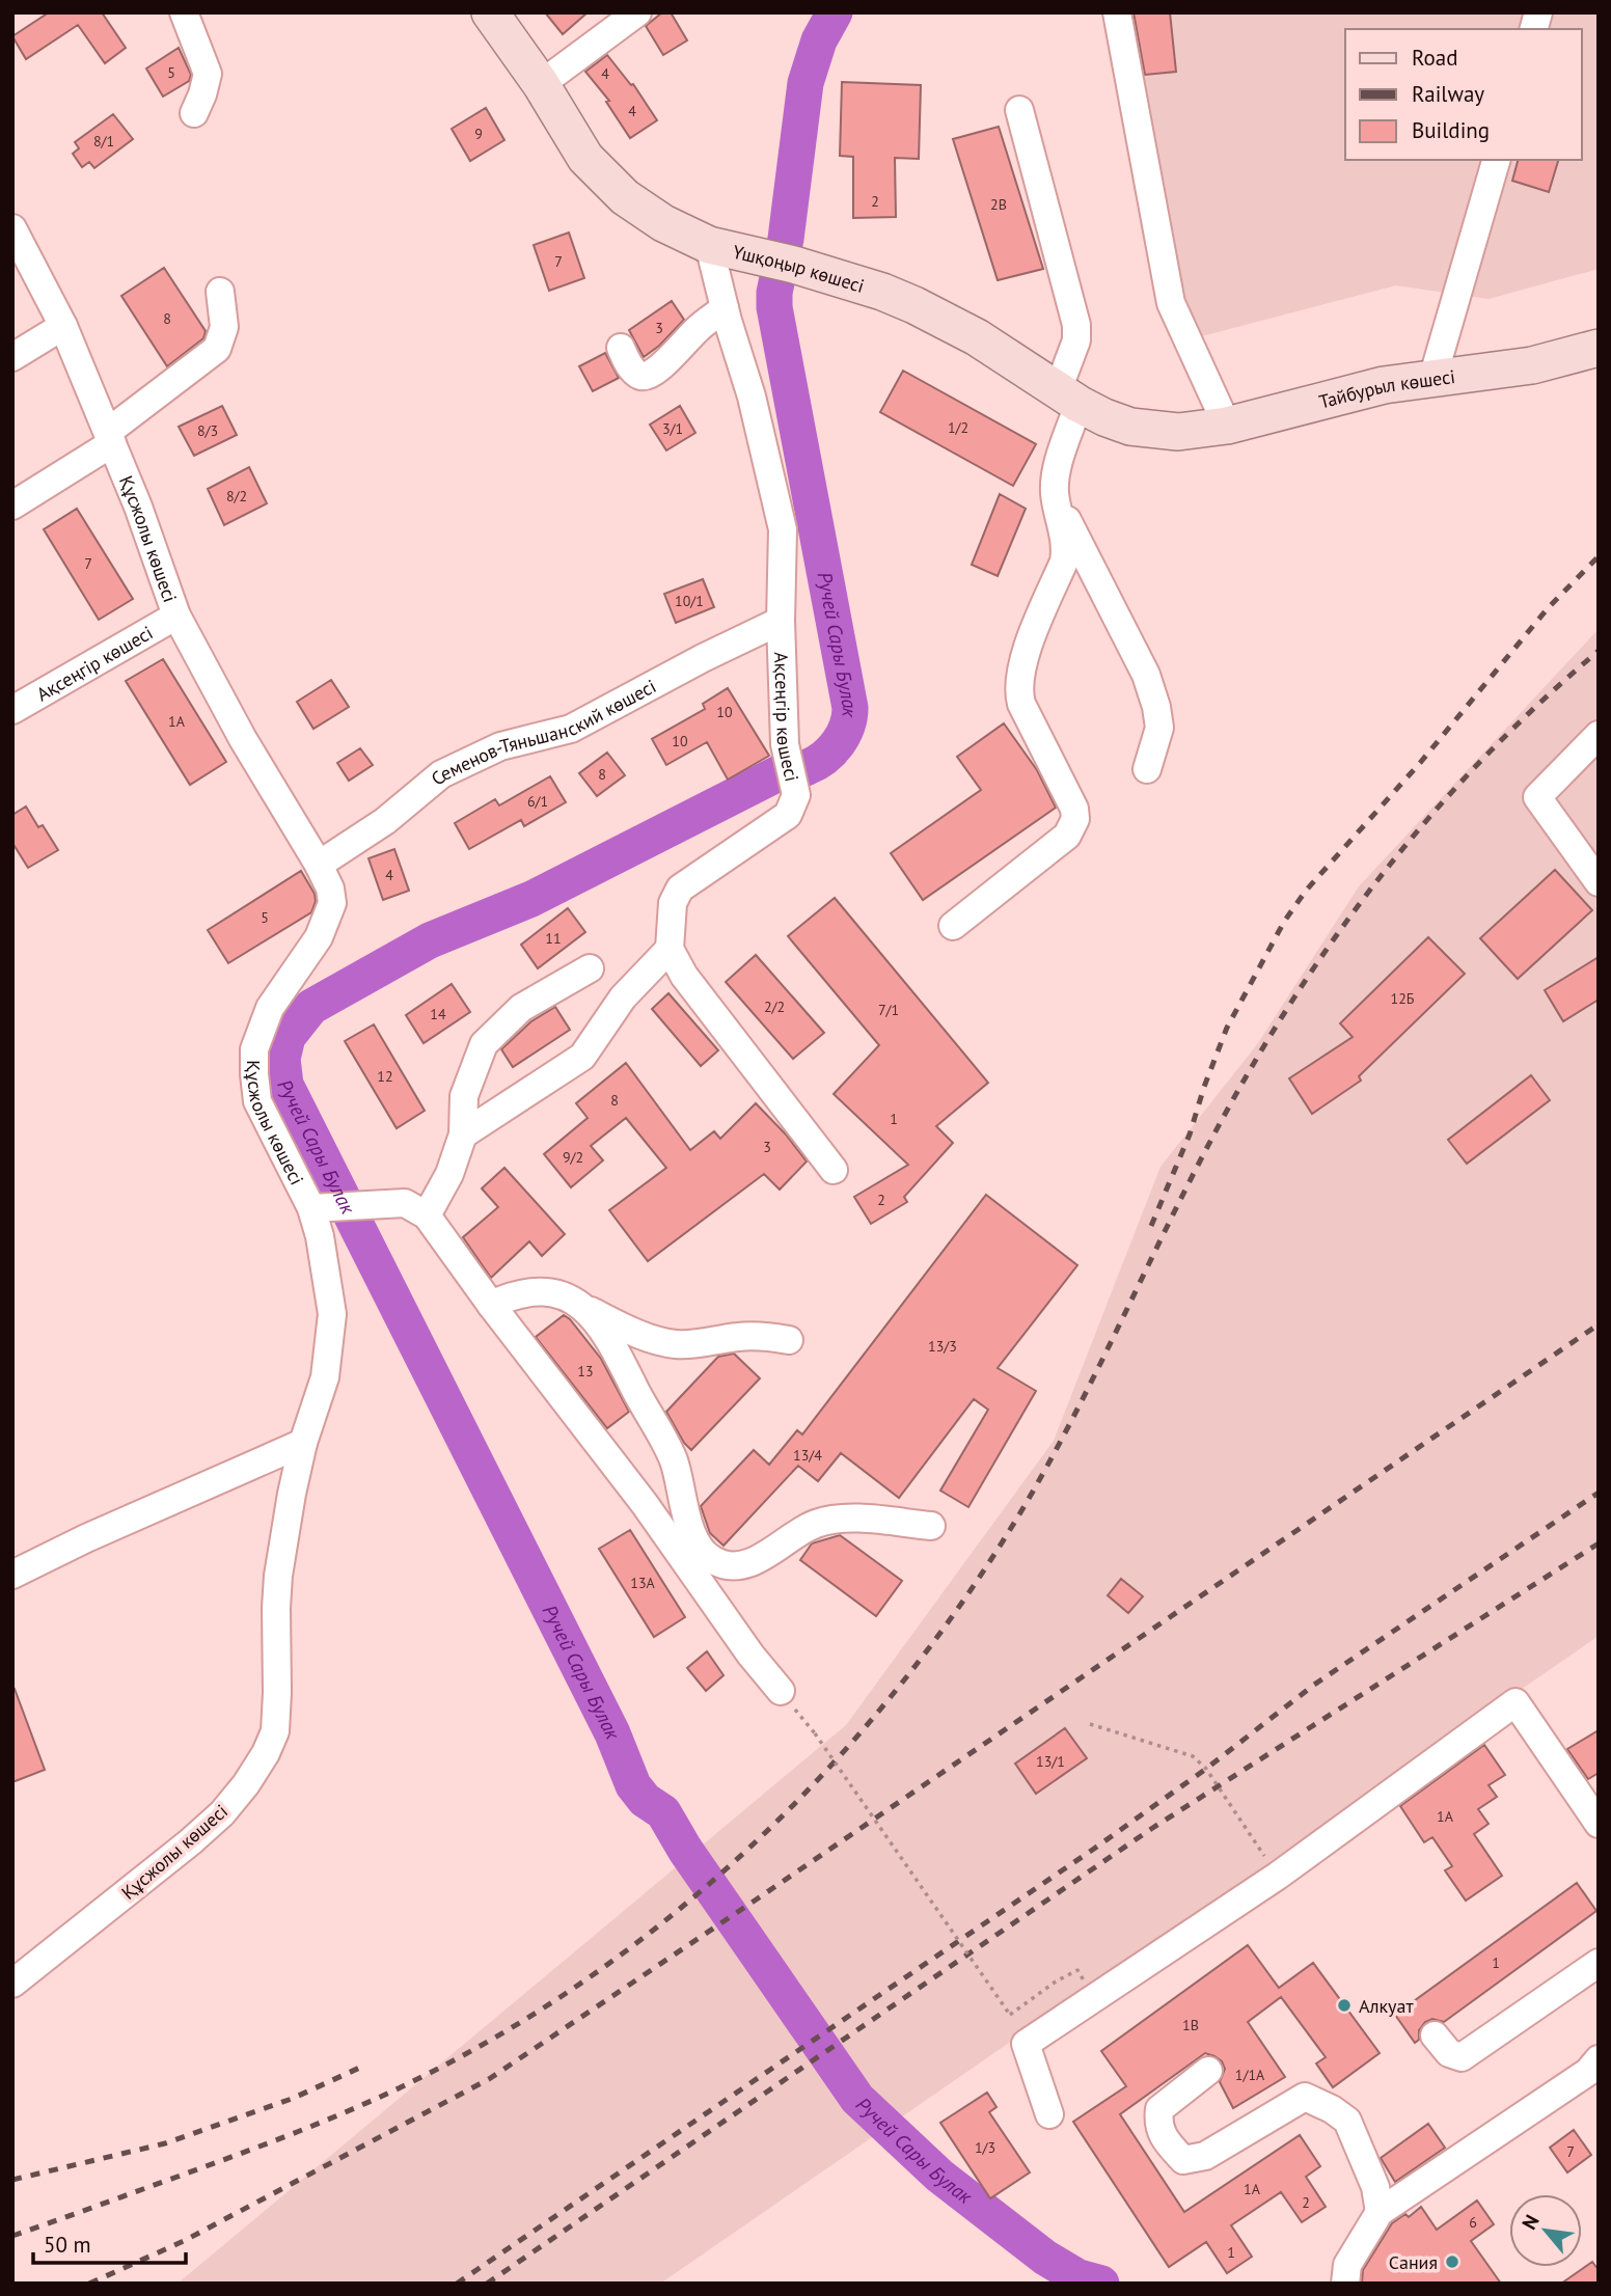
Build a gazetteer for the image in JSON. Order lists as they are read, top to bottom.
{
  "streets": {
    "main road": ["Үшқоңыр көшесі", "Тайбурыл көшесі"],
    "street": ["Құсжолы көшесі", "Ақсеңгір көшесі", "Семенов-Тяньшанский көшесі"]
  },
  "crossings": [
    ["Үшқоңыр көшесі", "Тайбурыл көшесі"],
    ["Үшқоңыр көшесі", "Ақсеңгір көшесі"],
    ["Құсжолы көшесі", "Ақсеңгір көшесі"],
    ["Құсжолы көшесі", "Семенов-Тяньшанский көшесі"],
    ["Ақсеңгір көшесі", "Семенов-Тяньшанский көшесі"]
  ],
  "water": ["Ручей Сары Булак"],
  "places": ["Алкуат", "Сания"],
  "house_numbers": [
    "5",
    "4",
    "4",
    "9",
    "8/1",
    "2",
    "2В",
    "7",
    "8",
    "3",
    "1/2",
    "3/1",
    "8/3",
    "8/2",
    "7",
    "10/1",
    "10",
    "1А",
    "10",
    "8",
    "6/1",
    "4",
    "5",
    "11",
    "12Б",
    "2/2",
    "7/1",
    "14",
    "12",
    "8",
    "1",
    "3",
    "9/2",
    "2",
    "13/3",
    "13",
    "13/4",
    "13А",
    "13/1",
    "1А",
    "1",
    "1В",
    "1/1А",
    "1/3",
    "7",
    "1А",
    "2",
    "6",
    "1"
  ],
  "legend": ["Road", "Railway", "Building"],
  "scale_bar": "50 m",
  "north": "top left"
}
